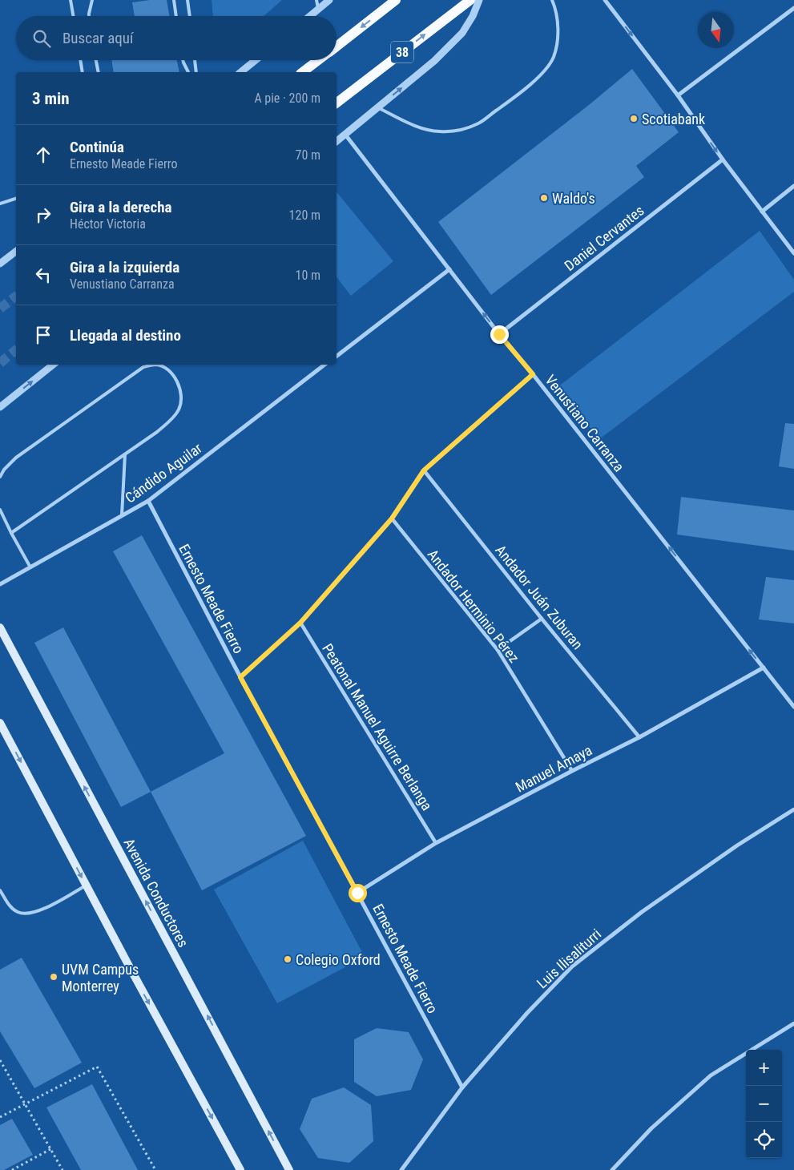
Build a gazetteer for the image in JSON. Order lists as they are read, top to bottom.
{
  "streets": {
    "main road": ["38", "Avenida Conductores"],
    "street": [
      "Daniel Cervantes",
      "Venustiano Carranza",
      "Cándido Aguilar",
      "Andador Juán Zuburan",
      "Ernesto Meade Fierro",
      "Andador Herminio Pérez",
      "Peatonal Manuel Aguirre Berlanga",
      "Manuel Amaya",
      "Luis Ilisaliturri"
    ]
  },
  "crossings": [
    ["Daniel Cervantes", "Venustiano Carranza"],
    ["Venustiano Carranza", "Manuel Amaya"],
    ["Cándido Aguilar", "Ernesto Meade Fierro"],
    ["Andador Juán Zuburan", "Manuel Amaya"],
    ["Ernesto Meade Fierro", "Manuel Amaya"],
    ["Ernesto Meade Fierro", "Luis Ilisaliturri"],
    ["Andador Herminio Pérez", "Manuel Amaya"],
    ["Peatonal Manuel Aguirre Berlanga", "Manuel Amaya"]
  ],
  "one_way": ["Venustiano Carranza"],
  "places": [
    "Scotiabank",
    "Waldo's",
    "Colegio Oxford",
    "UVM Campus Monterrey"
  ],
  "north": "bottom",
  "page": {
    "search": "Buscar aquí",
    "heading": ["3 min", "A pie · 200 m"],
    "list": [
      ["Continúa", "Ernesto Meade Fierro", "70 m"],
      ["Gira a la derecha", "Héctor Victoria", "120 m"],
      ["Gira a la izquierda", "Venustiano Carranza", "10 m"],
      "Llegada al destino"
    ],
    "map_buttons": ["+", "−"]
  }
}
